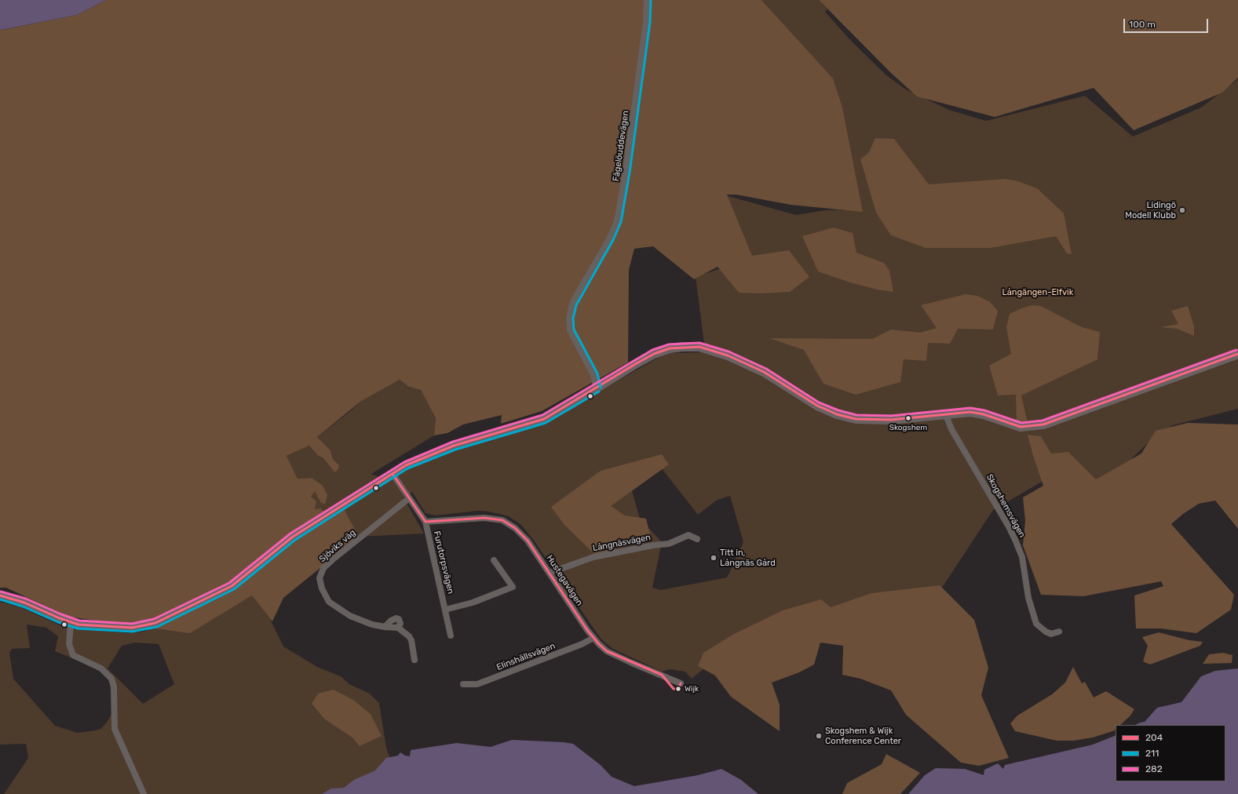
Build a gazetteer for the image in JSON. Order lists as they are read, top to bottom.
{
  "streets": {
    "street": [
      "Fågelöuddevägen",
      "Skogshemsvägen",
      "Långnäsvägen",
      "Sjöviks väg",
      "Furutorpsvägen",
      "Hustegavägen",
      "Elinshällsvägen"
    ]
  },
  "crossings": [
    ["Långnäsvägen", "Hustegavägen"],
    ["Sjöviks väg", "Furutorpsvägen"],
    ["Furutorpsvägen", "Hustegavägen"],
    ["Hustegavägen", "Elinshällsvägen"]
  ],
  "parks": ["Långängen-Elfvik"],
  "places": [
    "Lidingö Modell Klubb",
    "Skogshem",
    "Titt in, Långnäs Gård",
    "Wijk",
    "Skogshem & Wijk Conference Center"
  ],
  "lines": ["transit line 211", "transit line 282", "transit line 204"],
  "legend": ["204", "211", "282"],
  "scale_bar": "100 m"
}
